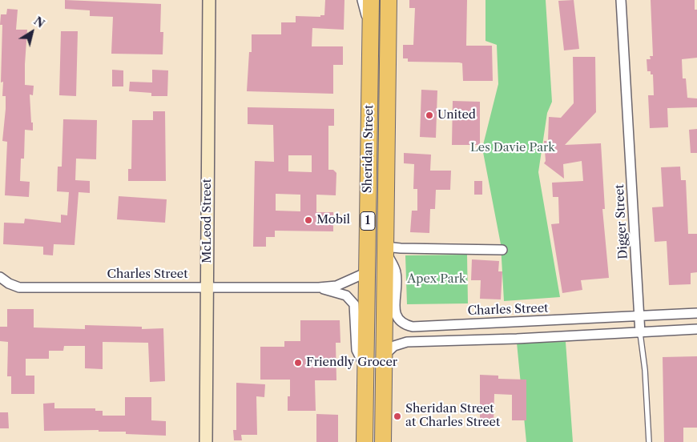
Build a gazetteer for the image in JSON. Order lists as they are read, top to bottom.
{
  "streets": {
    "highway": ["Sheridan Street", "1"],
    "street": ["McLeod Street", "Digger Street", "Charles Street"]
  },
  "crossings": [
    ["Sheridan Street", "Charles Street"],
    ["McLeod Street", "Charles Street"],
    ["Digger Street", "Charles Street"]
  ],
  "parks": ["Les Davie Park", "Apex Park"],
  "places": [
    "United",
    "Mobil",
    "Friendly Grocer",
    "Sheridan Street at Charles Street"
  ],
  "north": "top right"
}
